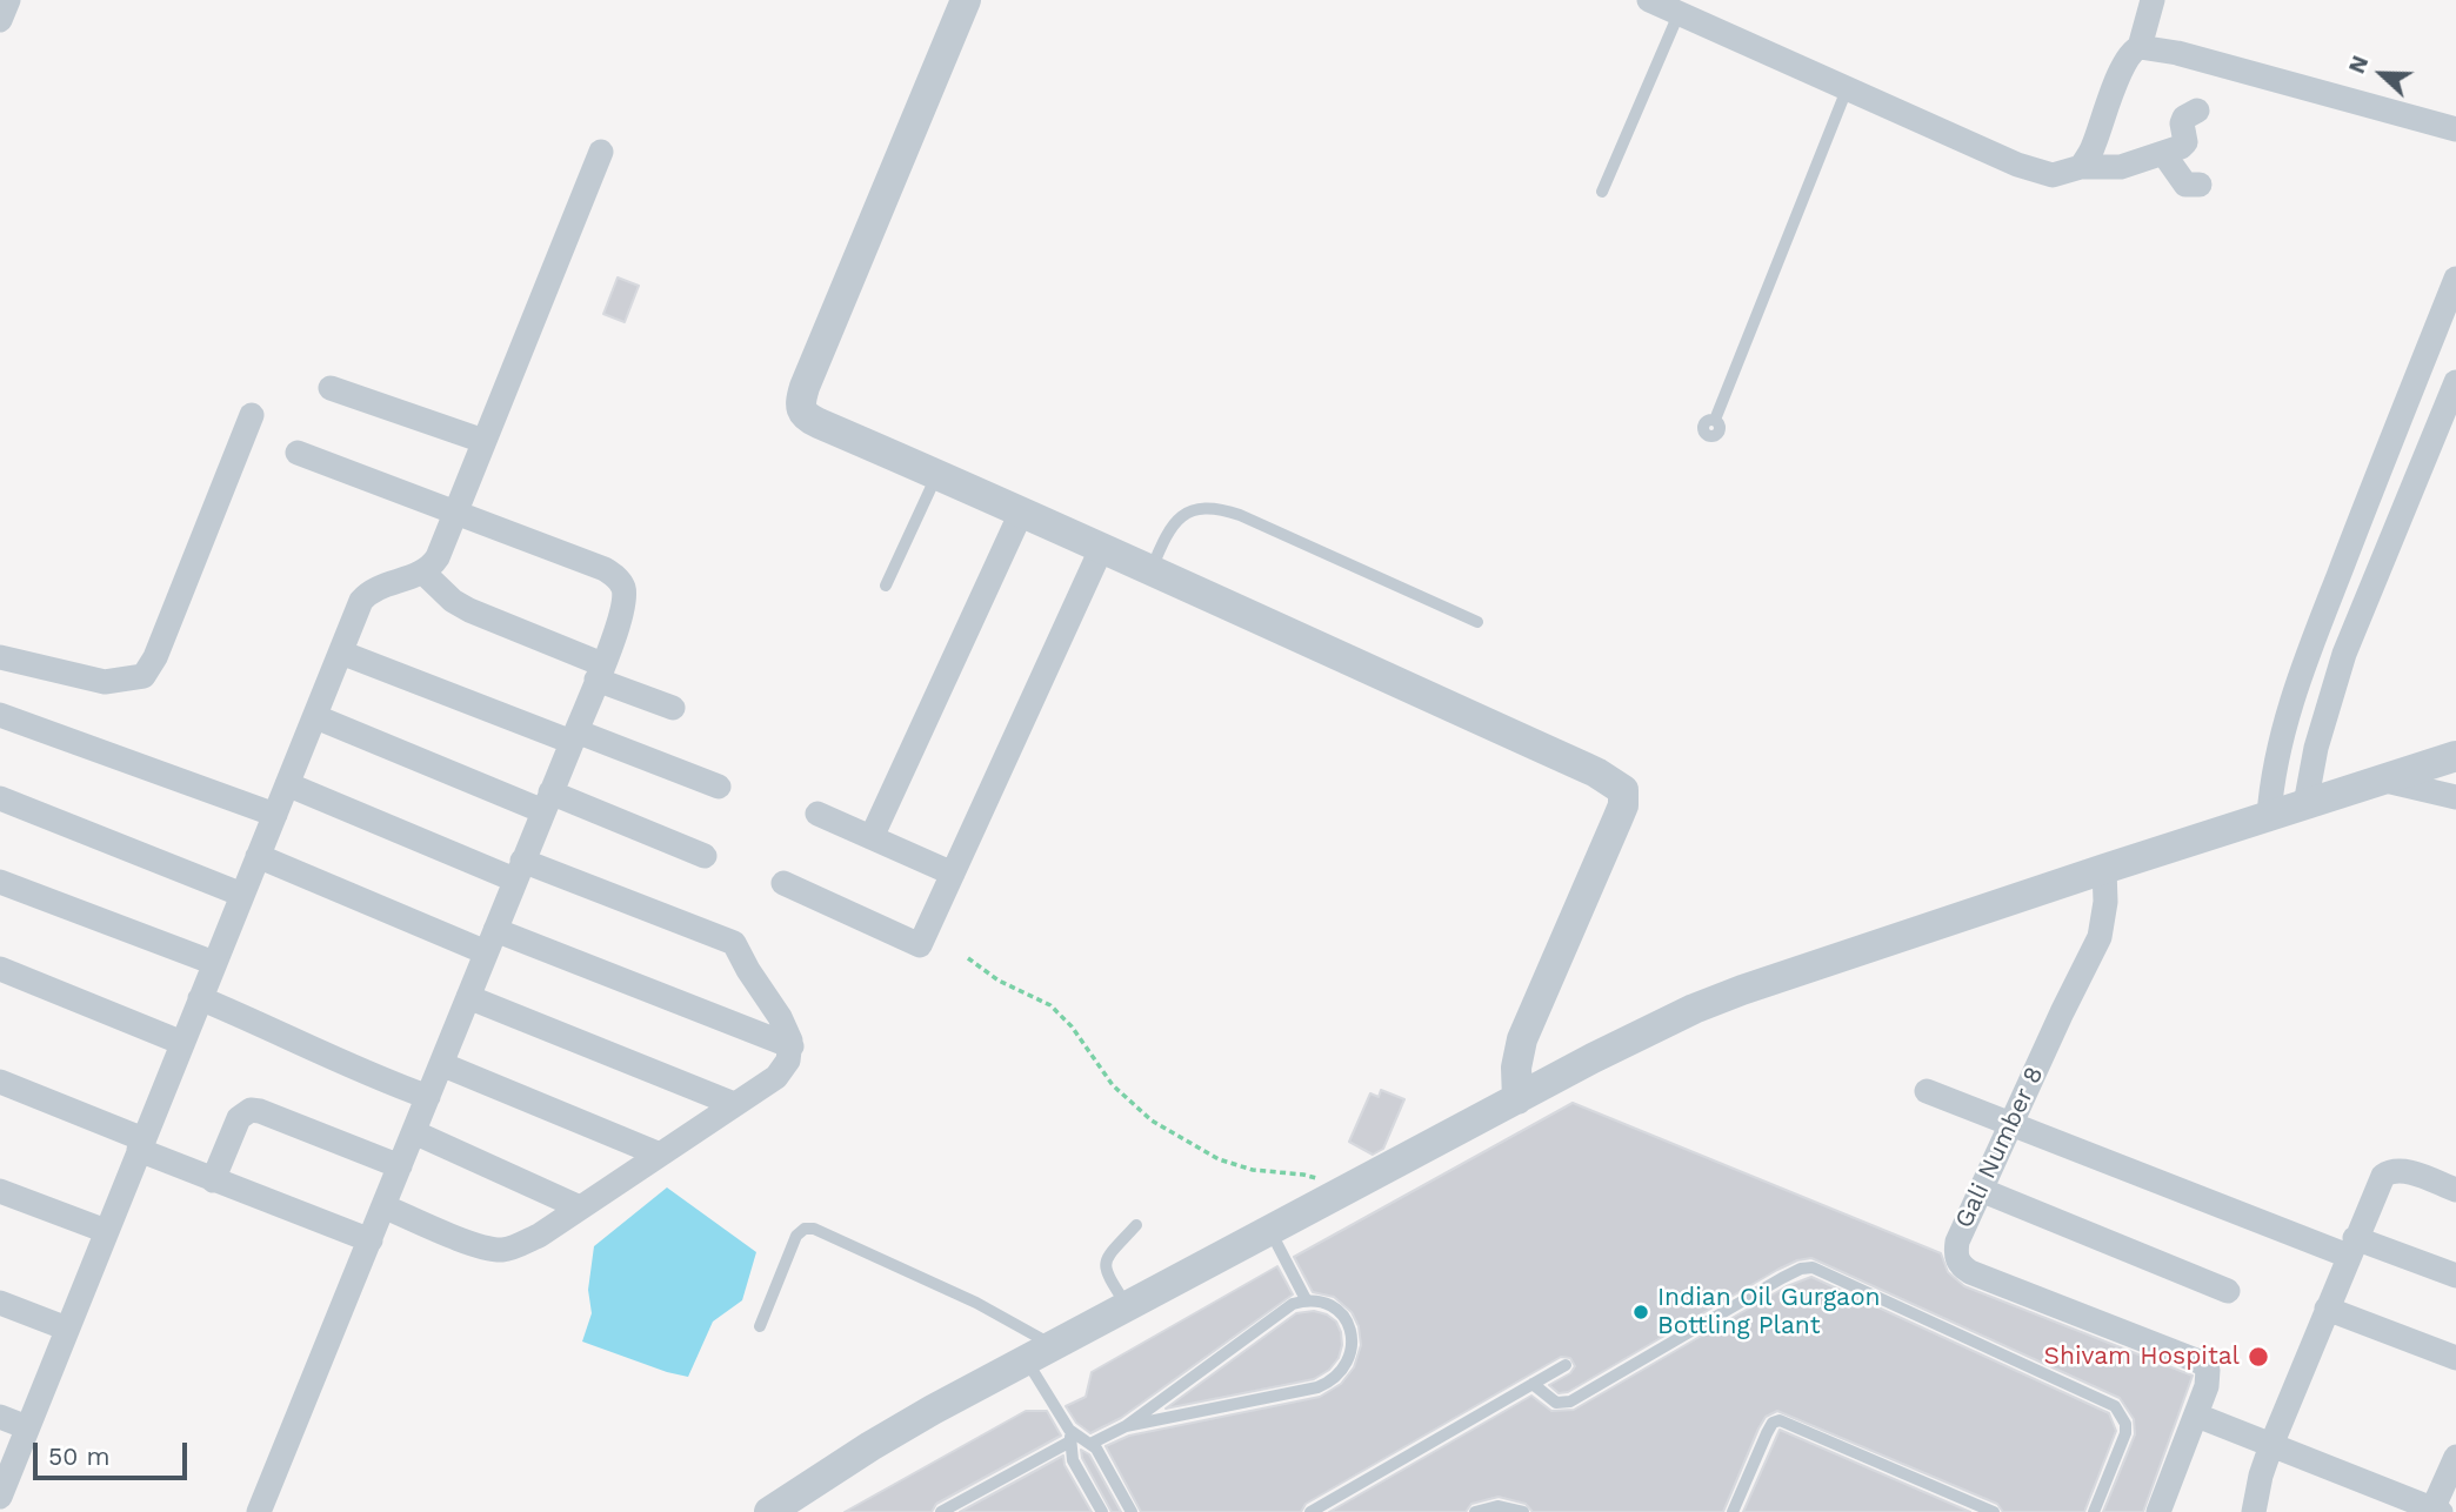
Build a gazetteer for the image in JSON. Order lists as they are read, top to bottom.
{
  "streets": {
    "street": ["Gali Number 8"]
  },
  "places": ["Indian Oil Gurgaon Bottling Plant", "Shivam Hospital"],
  "scale_bar": "50 m",
  "north": "left"
}
